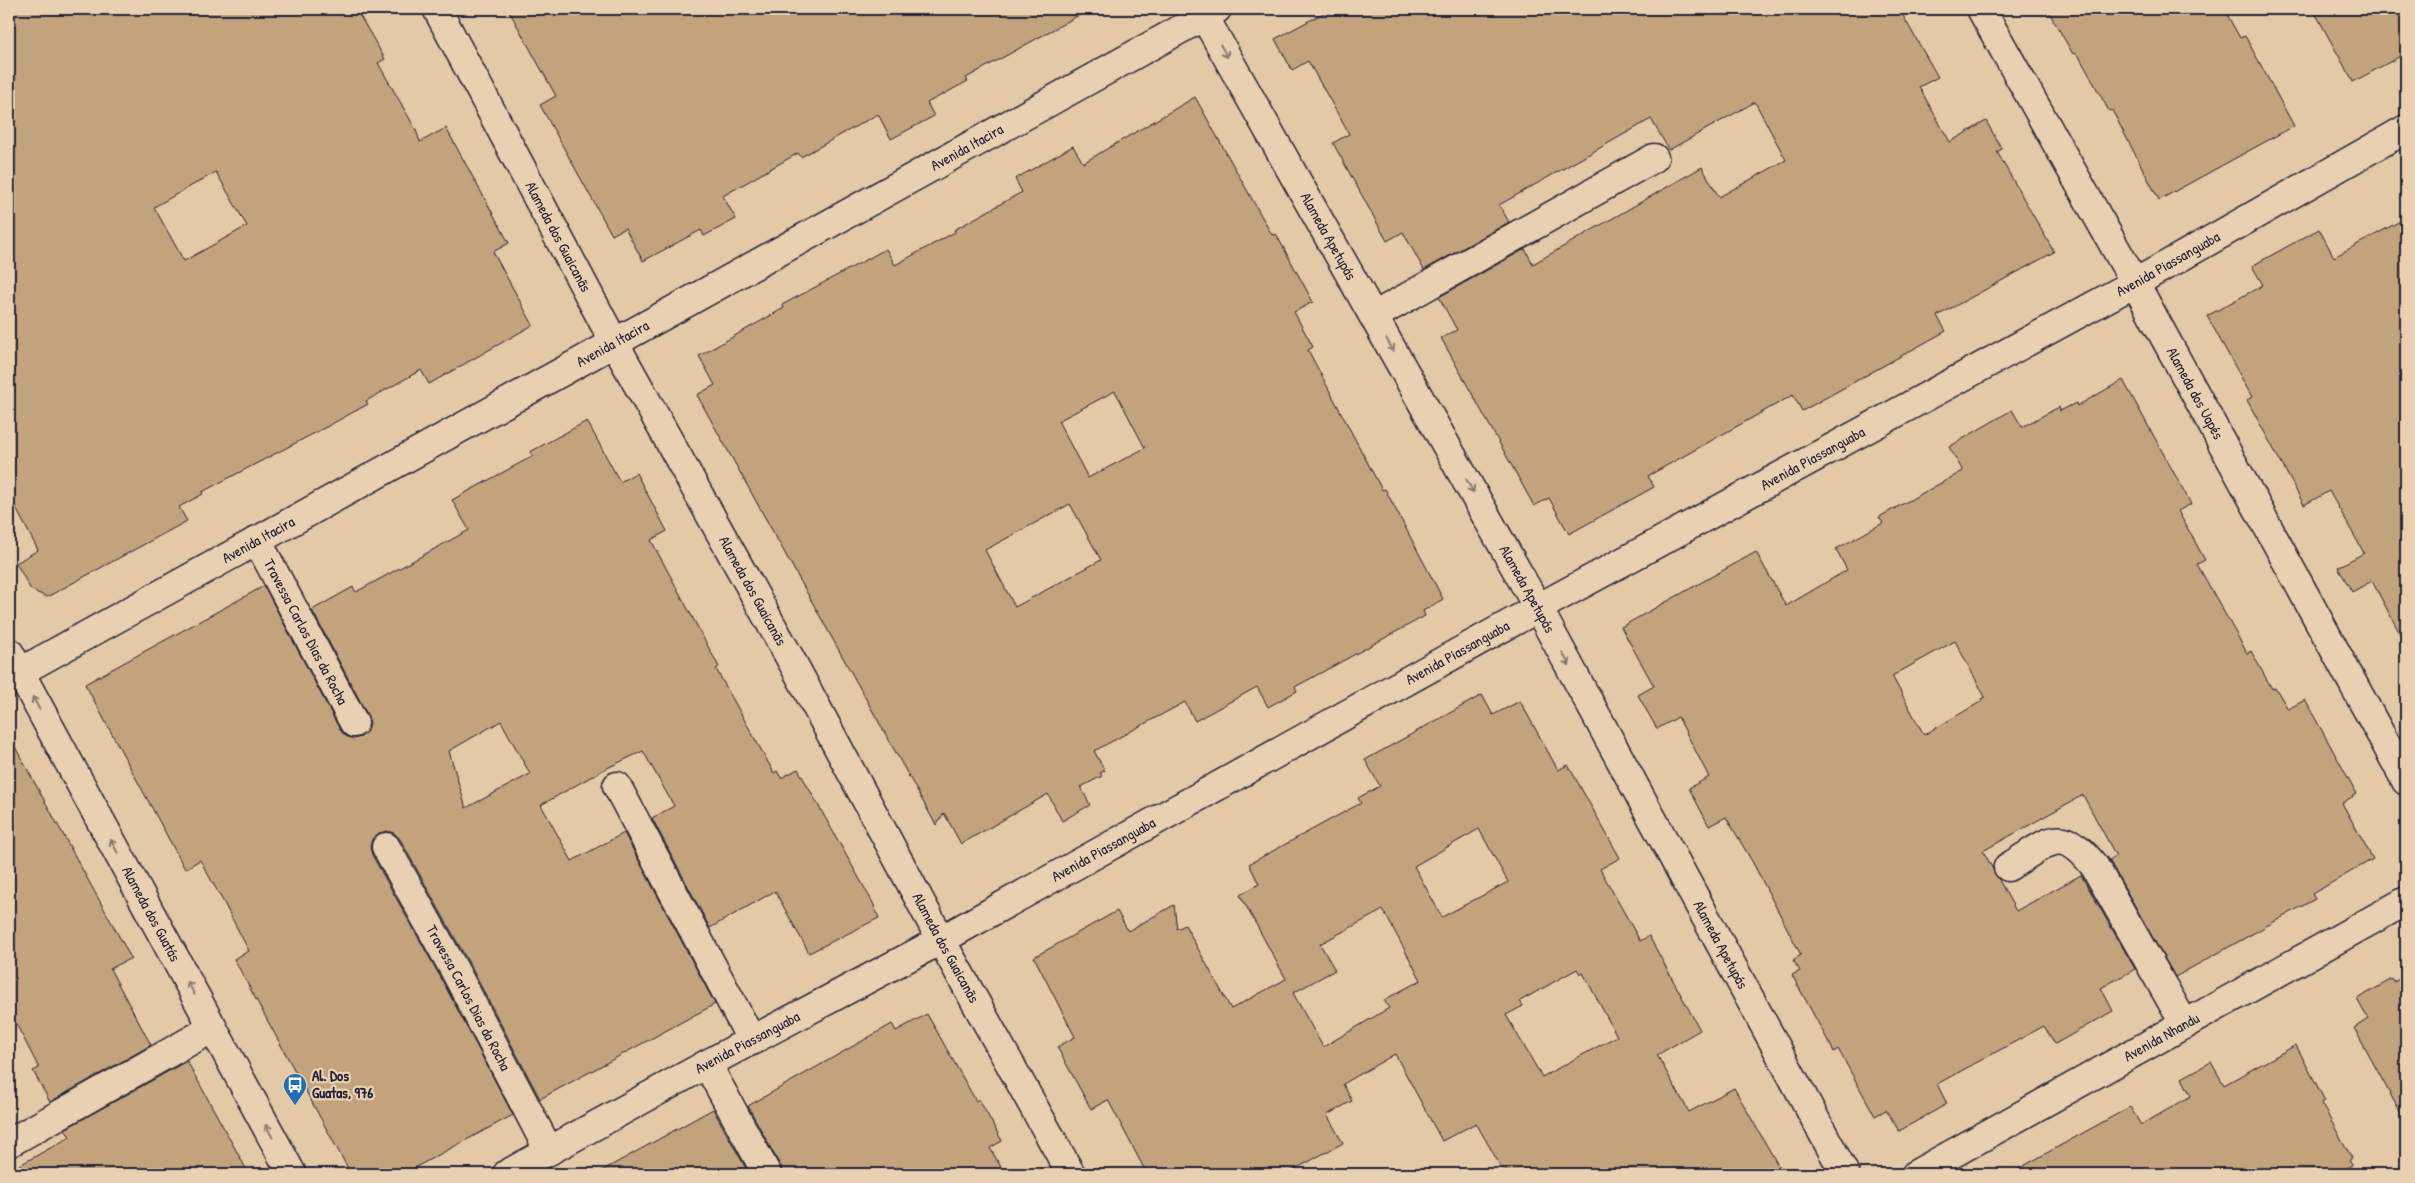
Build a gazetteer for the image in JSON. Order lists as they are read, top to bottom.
{
  "streets": {
    "street": [
      "Avenida Itacira",
      "Alameda Apetupás",
      "Alameda dos Guaicanãs",
      "Avenida Piassanguaba",
      "Alameda dos Uapés",
      "Travessa Carlos Dias da Rocha",
      "Alameda dos Guatás",
      "Avenida Nhandu"
    ]
  },
  "crossings": [
    ["Avenida Itacira", "Alameda Apetupás"],
    ["Avenida Itacira", "Alameda dos Guaicanãs"],
    ["Avenida Itacira", "Travessa Carlos Dias da Rocha"],
    ["Avenida Itacira", "Alameda dos Guatás"],
    ["Alameda Apetupás", "Avenida Piassanguaba"],
    ["Alameda dos Guaicanãs", "Avenida Piassanguaba"],
    ["Avenida Piassanguaba", "Alameda dos Uapés"],
    ["Avenida Piassanguaba", "Travessa Carlos Dias da Rocha"]
  ],
  "one_way": ["Alameda Apetupás", "Alameda dos Guatás"],
  "places": {
    "bus stop": ["Al. Dos Guatas, 976"]
  }
}
